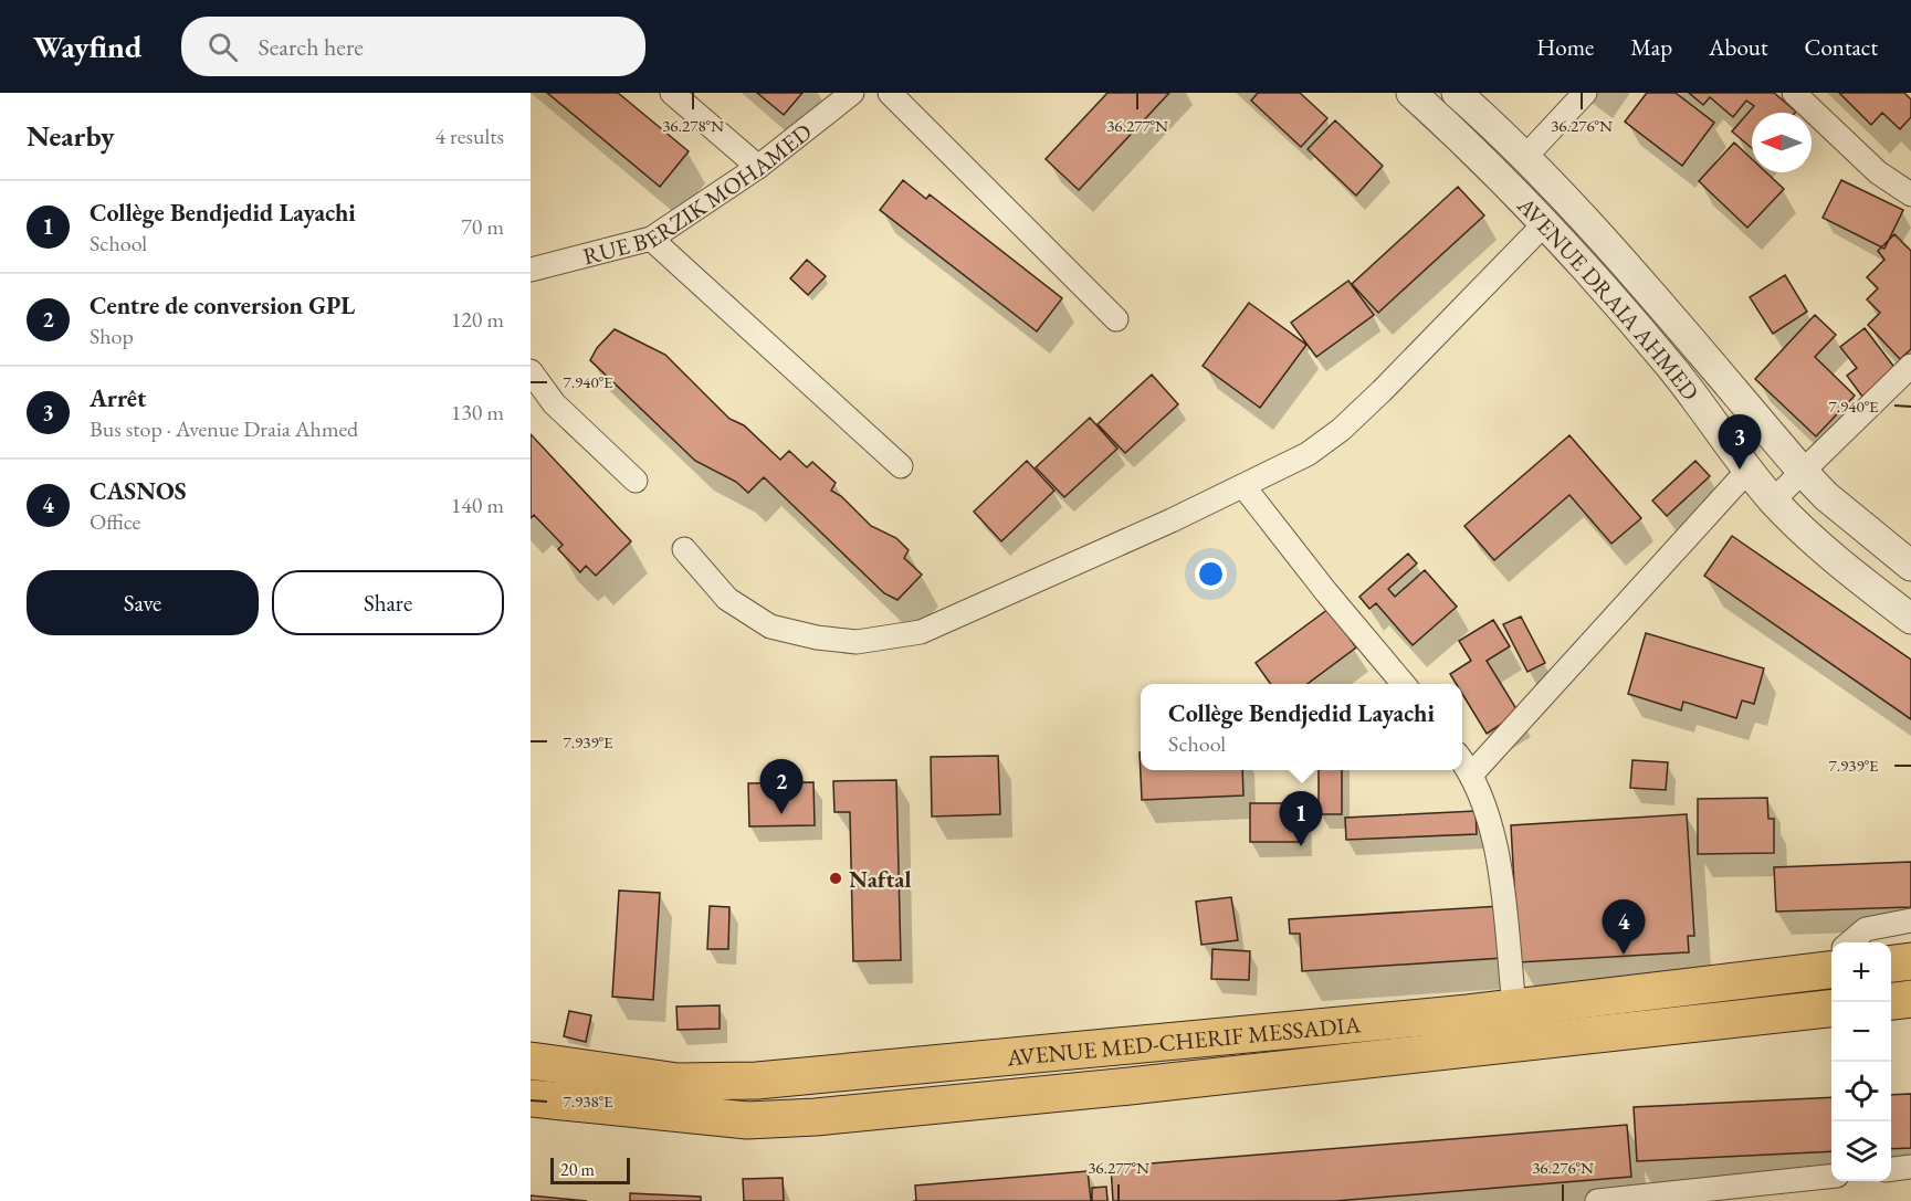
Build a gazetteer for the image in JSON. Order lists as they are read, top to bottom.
{
  "streets": {
    "highway": ["AVENUE MED-CHERIF MESSADIA"],
    "street": ["RUE BERZIK MOHAMED", "AVENUE DRAIA AHMED"]
  },
  "places": ["Naftal"],
  "scale_bar": "20 m",
  "north": "left",
  "page": {
    "header": "Wayfind",
    "search": "Search here",
    "nav": [
      "Home",
      "Map",
      "About",
      "Contact"
    ],
    "heading": ["Nearby", "4 results"],
    "list": [
      {
        "mark": "1",
        "name": "Collège Bendjedid Layachi",
        "note": "School",
        "value": "70 m"
      },
      {
        "mark": "2",
        "name": "Centre de conversion GPL",
        "note": "Shop",
        "value": "120 m"
      },
      {
        "mark": "3",
        "name": "Arrêt",
        "note": "Bus stop · Avenue Draia Ahmed",
        "value": "130 m"
      },
      {
        "mark": "4",
        "name": "CASNOS",
        "note": "Office",
        "value": "140 m"
      }
    ],
    "pins": [
      "3",
      "2",
      "1",
      "4"
    ],
    "buttons": ["Save", "Share"],
    "popup": ["Collège Bendjedid Layachi", "School"],
    "map_buttons": ["+", "−"],
    "scale": "20 m"
  },
  "coordinates": [
    "36.278°N",
    "36.277°N",
    "36.276°N",
    "7.940°E",
    "7.939°E",
    "7.938°E"
  ]
}
